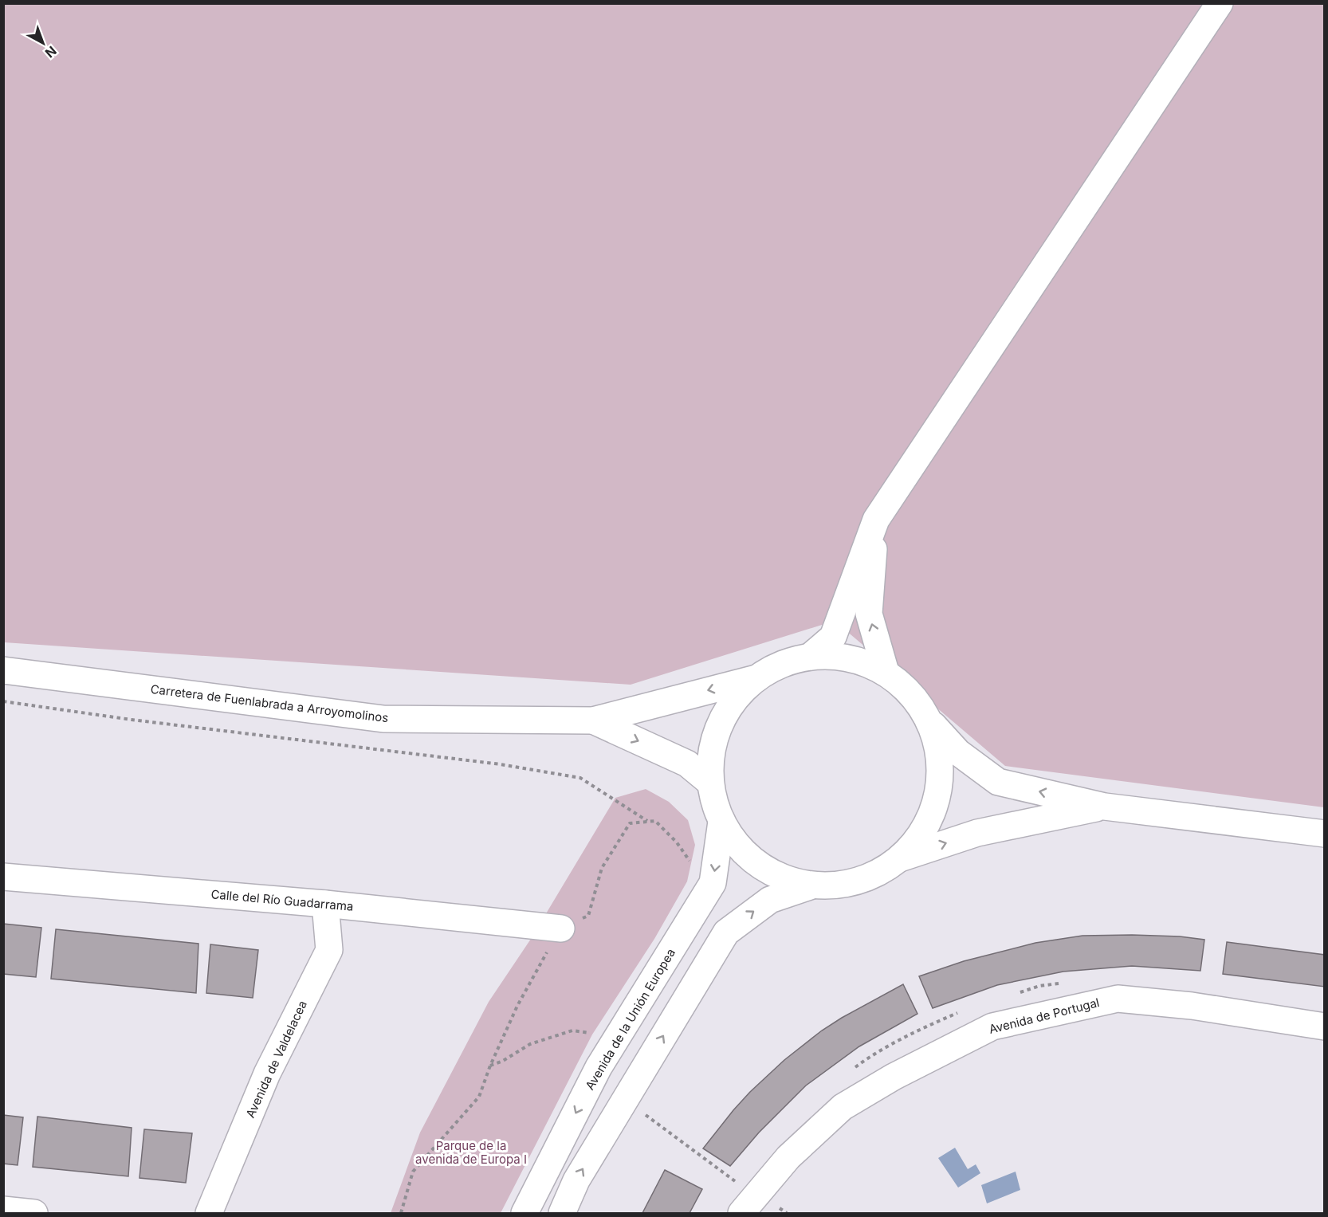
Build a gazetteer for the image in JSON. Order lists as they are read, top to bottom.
{
  "streets": {
    "main road": [
      "Carretera de Fuenlabrada a Arroyomolinos",
      "Calle del Río Guadarrama",
      "Avenida de Portugal",
      "Avenida de la Unión Europea",
      "Avenida de Valdelacea"
    ]
  },
  "crossings": [
    ["Calle del Río Guadarrama", "Avenida de Valdelacea"]
  ],
  "parks": ["Parque de la avenida de Europa I"],
  "north": "bottom right"
}
